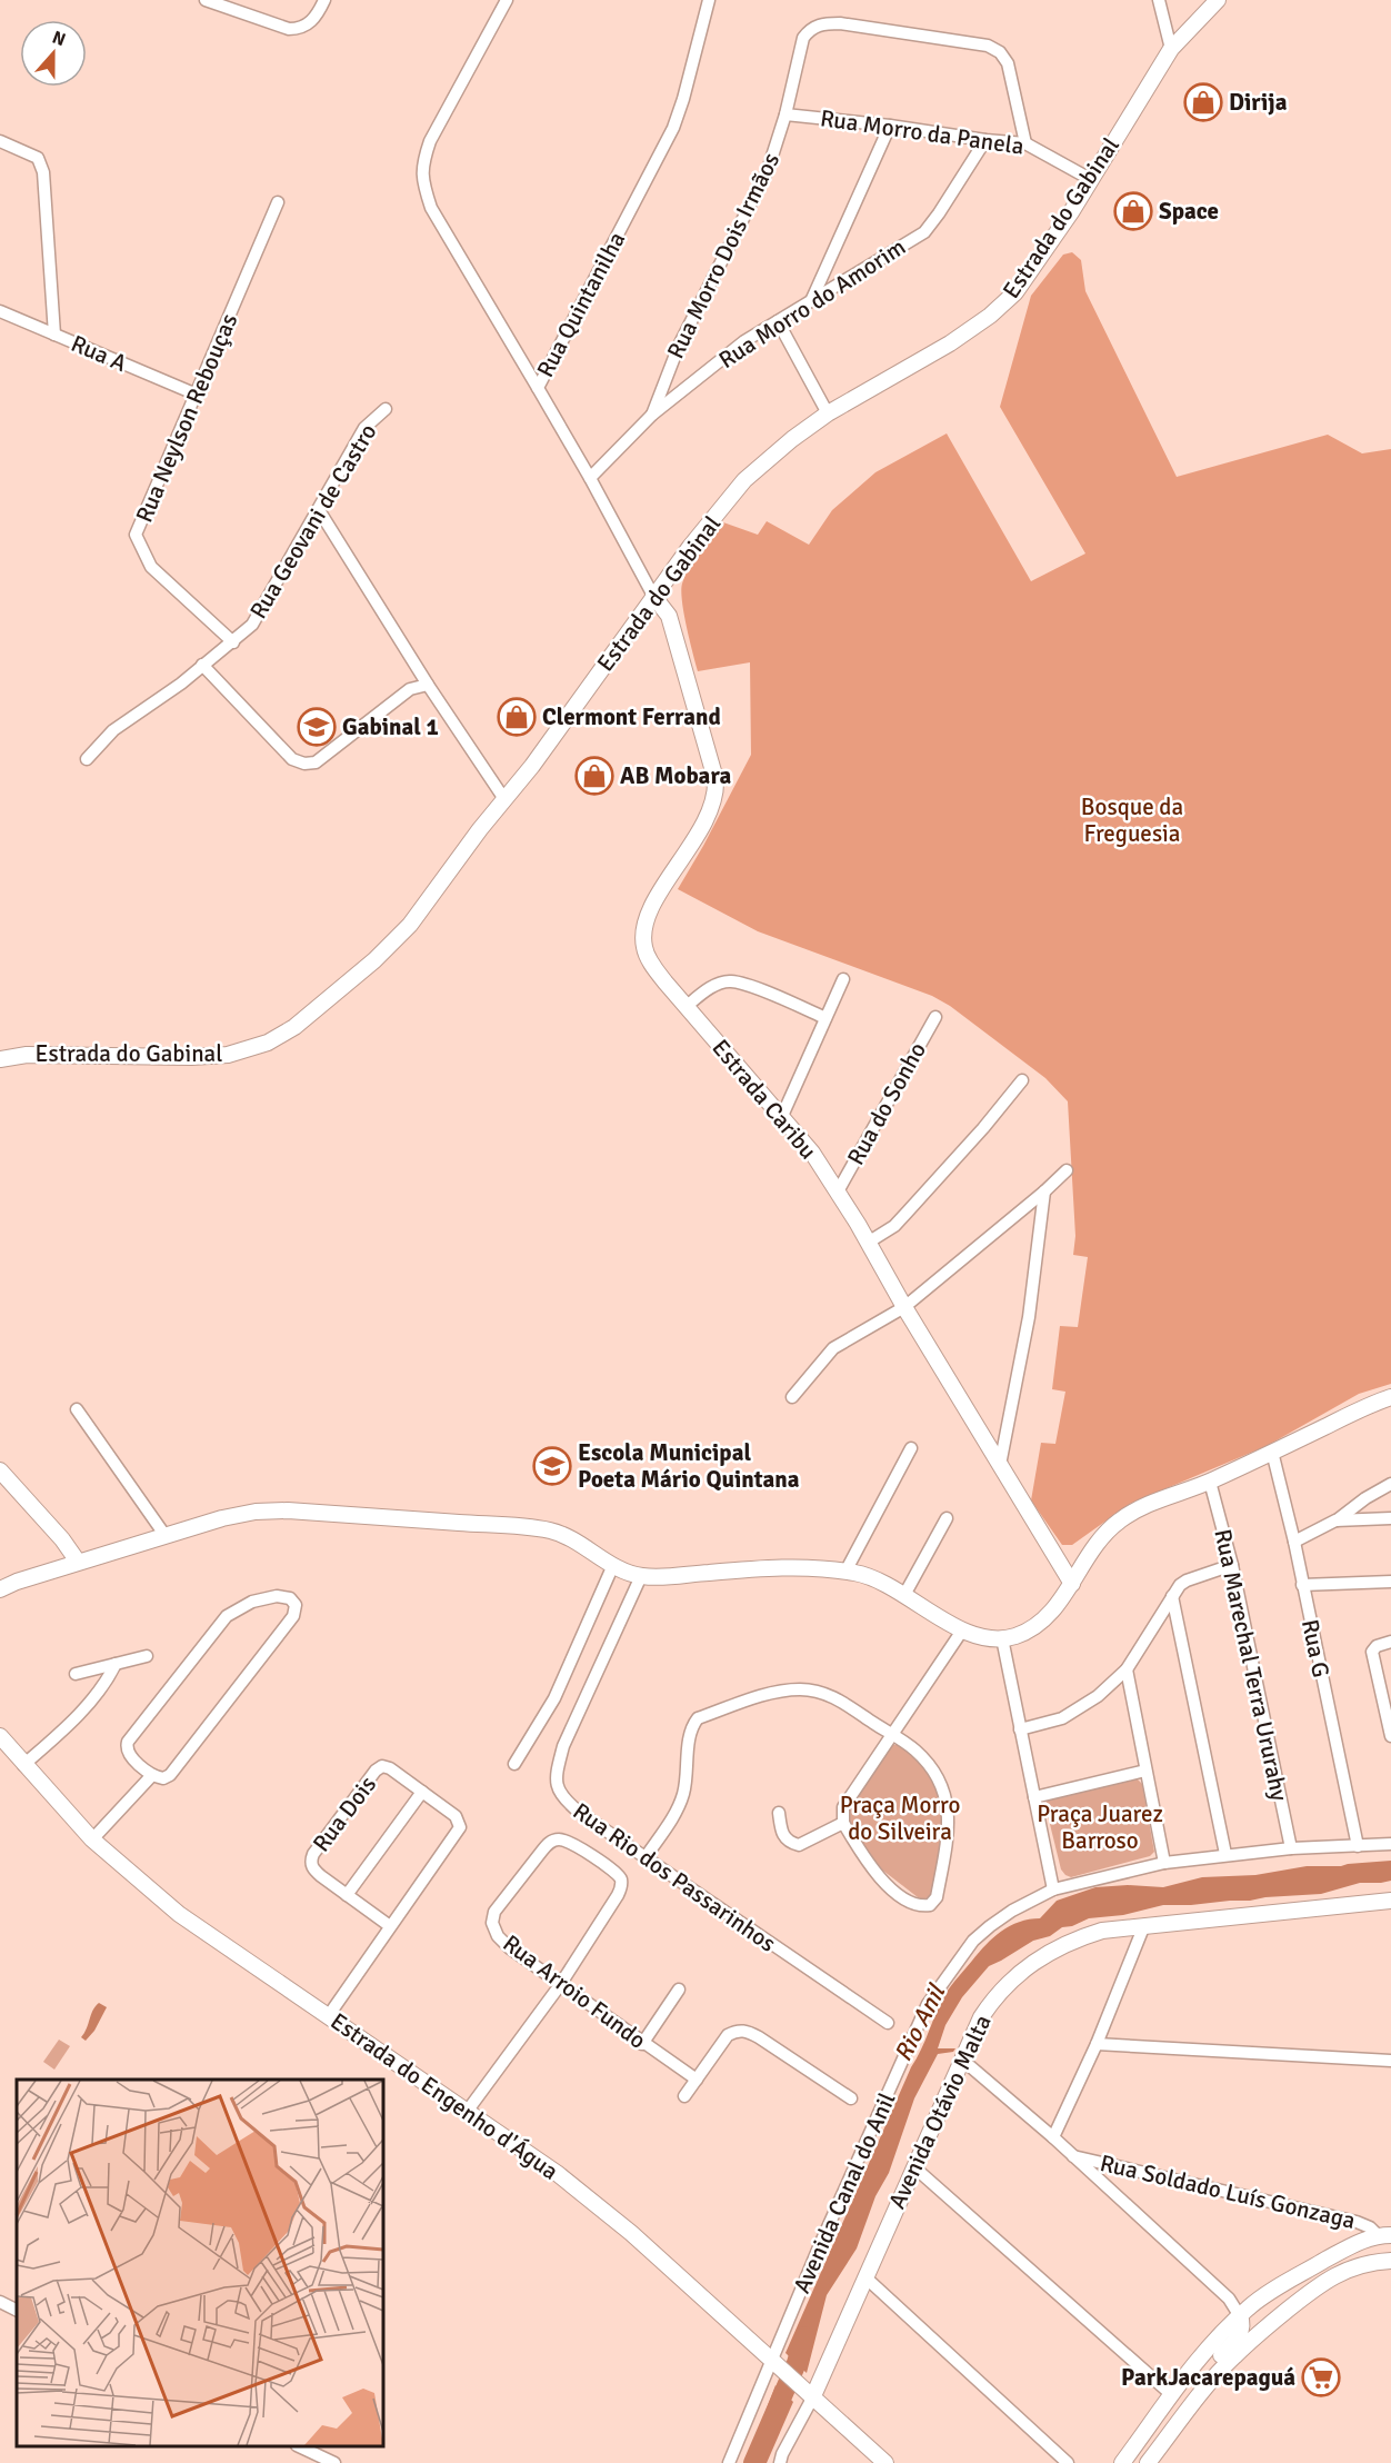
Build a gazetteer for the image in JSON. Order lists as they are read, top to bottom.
{
  "streets": {
    "street": [
      "Rua Morro da Panela",
      "Estrada do Gabinal",
      "Rua Morro Dois Irmãos",
      "Rua Morro do Amorim",
      "Rua Quintanilha",
      "Rua A",
      "Rua Neylson Rebouças",
      "Rua Geovani de Castro",
      "Estrada Caribu",
      "Rua do Sonho",
      "Rua G",
      "Rua Marechal Terra Ururahy",
      "Rua Dois",
      "Rua Rio dos Passarinhos",
      "Rua Arroio Fundo",
      "Estrada do Engenho d'Água",
      "Avenida Otávio Malta",
      "Rua Soldado Luís Gonzaga",
      "Avenida Canal do Anil"
    ]
  },
  "crossings": [
    ["Rua Morro da Panela", "Estrada do Gabinal"],
    ["Rua Morro da Panela", "Rua Morro Dois Irmãos"],
    ["Rua Morro da Panela", "Rua Morro do Amorim"],
    ["Estrada do Gabinal", "Rua Quintanilha"],
    ["Estrada do Gabinal", "Estrada Caribu"],
    ["Rua Morro Dois Irmãos", "Rua Morro do Amorim"],
    ["Rua Morro do Amorim", "Rua Quintanilha"],
    ["Rua Quintanilha", "Estrada Caribu"],
    ["Rua A", "Rua Neylson Rebouças"],
    ["Rua Neylson Rebouças", "Rua Geovani de Castro"],
    ["Estrada Caribu", "Rua do Sonho"],
    ["Rua G", "Avenida Canal do Anil"],
    ["Rua Marechal Terra Ururahy", "Avenida Canal do Anil"],
    ["Rua Dois", "Estrada do Engenho d'Água"],
    ["Estrada do Engenho d'Água", "Avenida Otávio Malta"],
    ["Estrada do Engenho d'Água", "Avenida Canal do Anil"]
  ],
  "water": ["Rio Anil"],
  "parks": ["Bosque da Freguesia", "Praça Morro do Silveira", "Praça Juarez Barroso"],
  "places": {
    "shop": [
      "Dirija",
      "Space",
      "Clermont Ferrand",
      "AB Mobara"
    ],
    "school or university": ["Gabinal 1", "Escola Municipal Poeta Mário Quintana"],
    "supermarket": ["ParkJacarepaguá"]
  },
  "north": "top"
}
